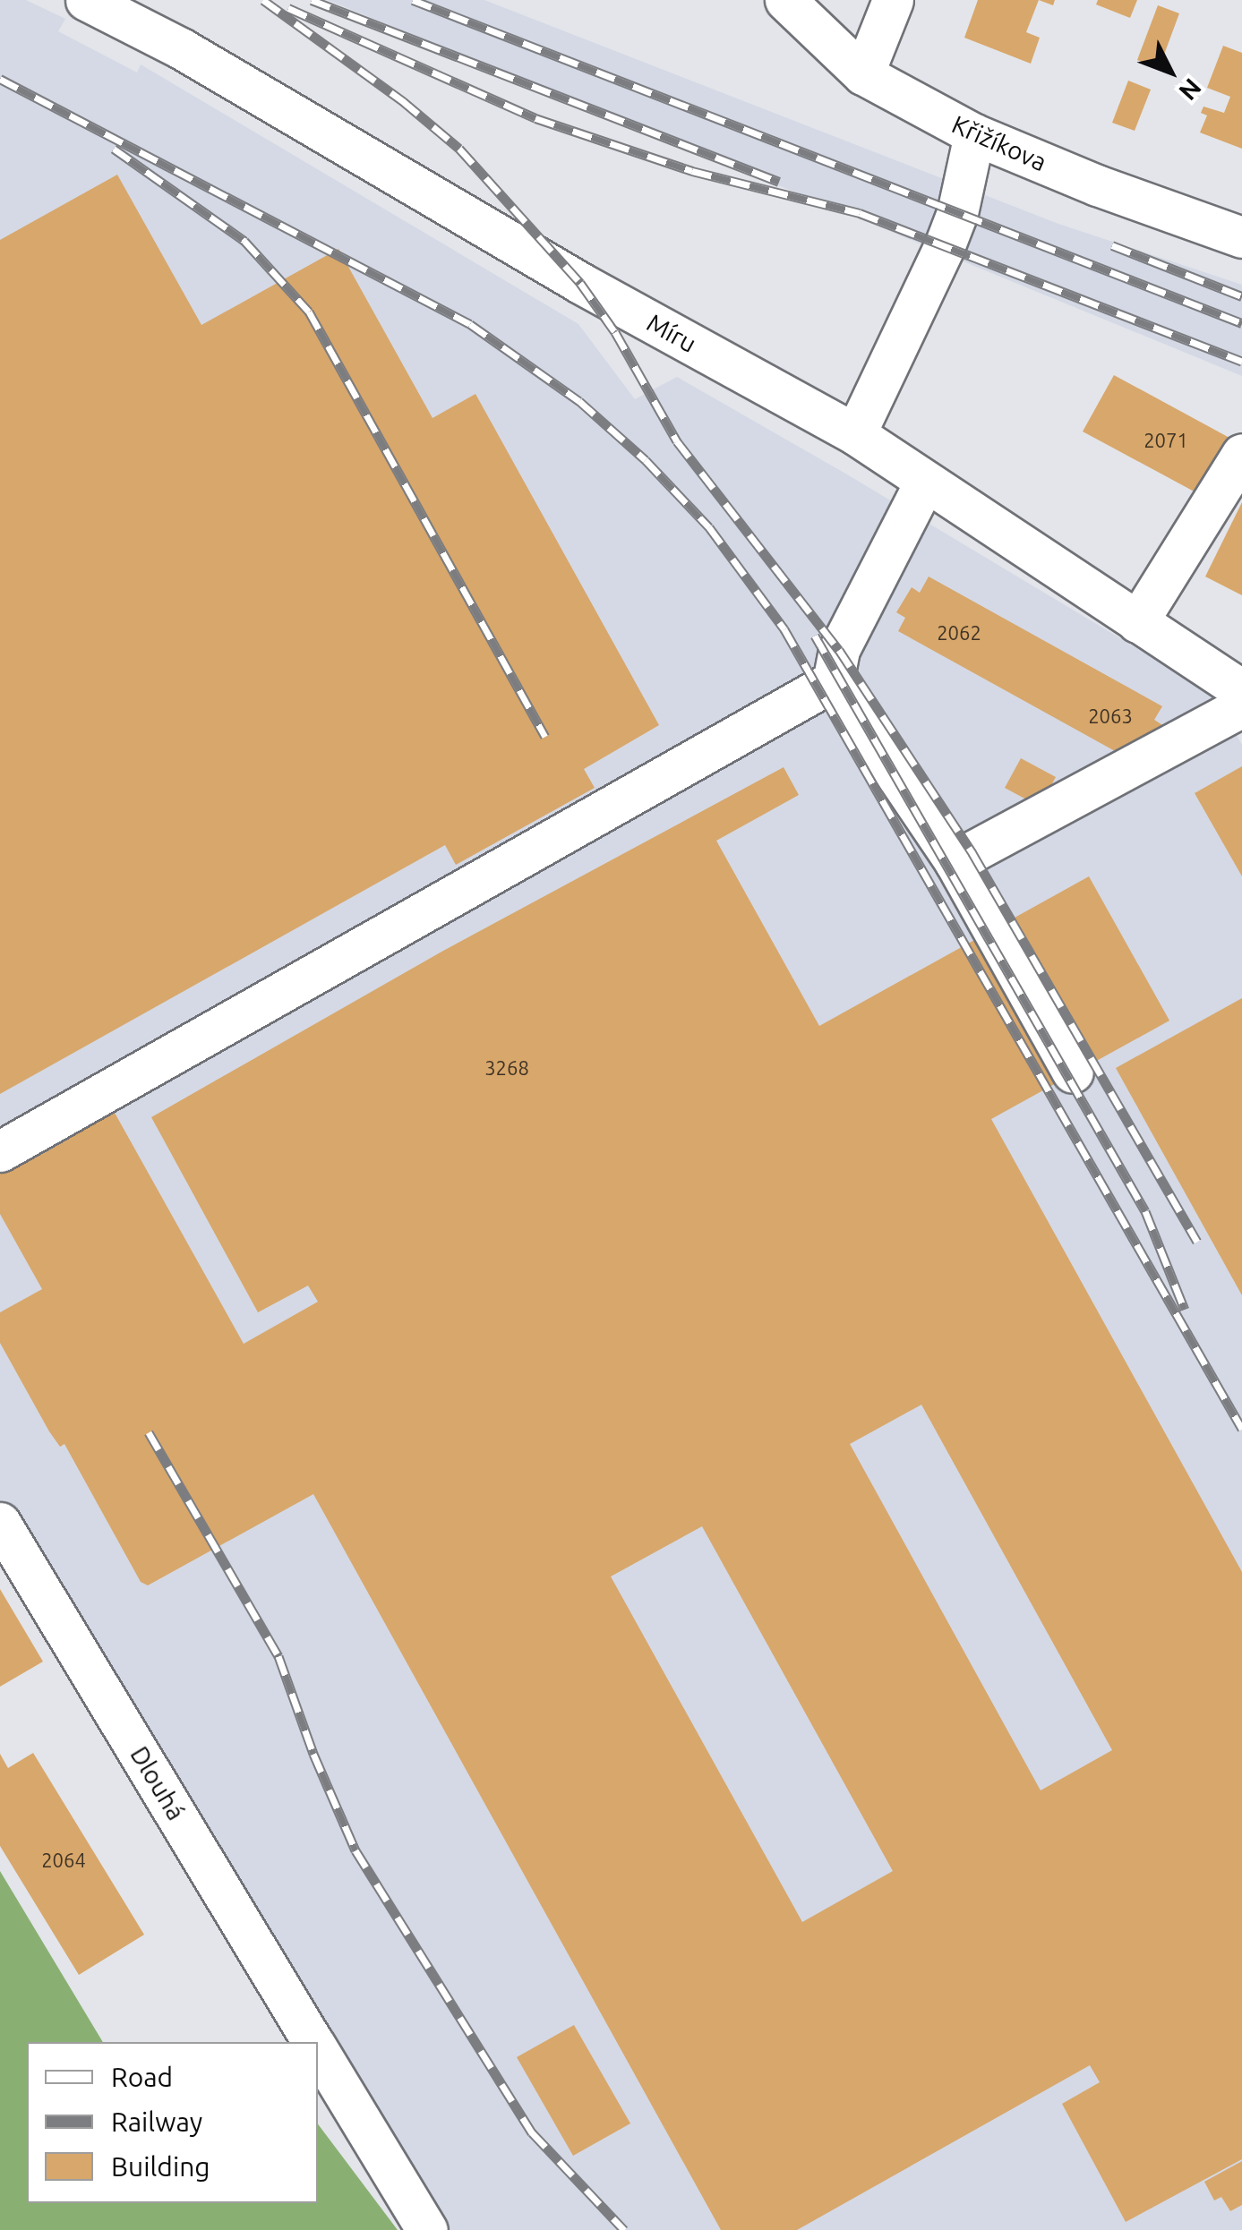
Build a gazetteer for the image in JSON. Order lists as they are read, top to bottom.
{
  "streets": {
    "street": ["Křižíkova", "Míru", "Dlouhá"]
  },
  "house_numbers": [
    "2071",
    "2062",
    "2063",
    "3268",
    "2064"
  ],
  "legend": ["Road", "Railway", "Building"],
  "north": "bottom right"
}
